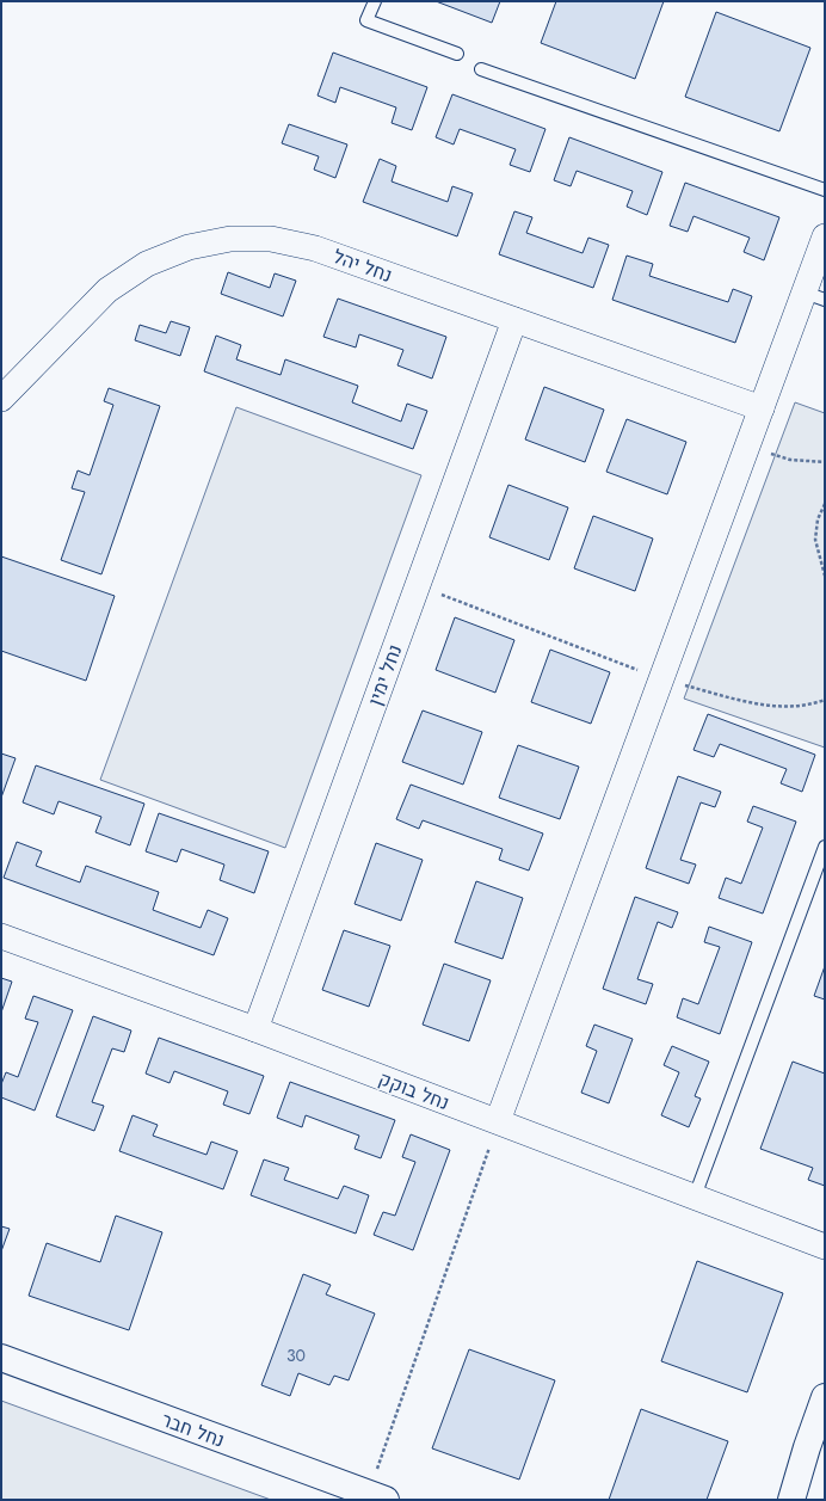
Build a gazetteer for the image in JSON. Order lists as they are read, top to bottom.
{
  "streets": {
    "street": [
      "נחל יהל",
      "נחל ימין",
      "נחל בוקק",
      "נחל חבר"
    ]
  },
  "crossings": [
    ["נחל יהל", "נחל ימין"],
    ["נחל ימין", "נחל בוקק"]
  ],
  "house_numbers": ["30"]
}
